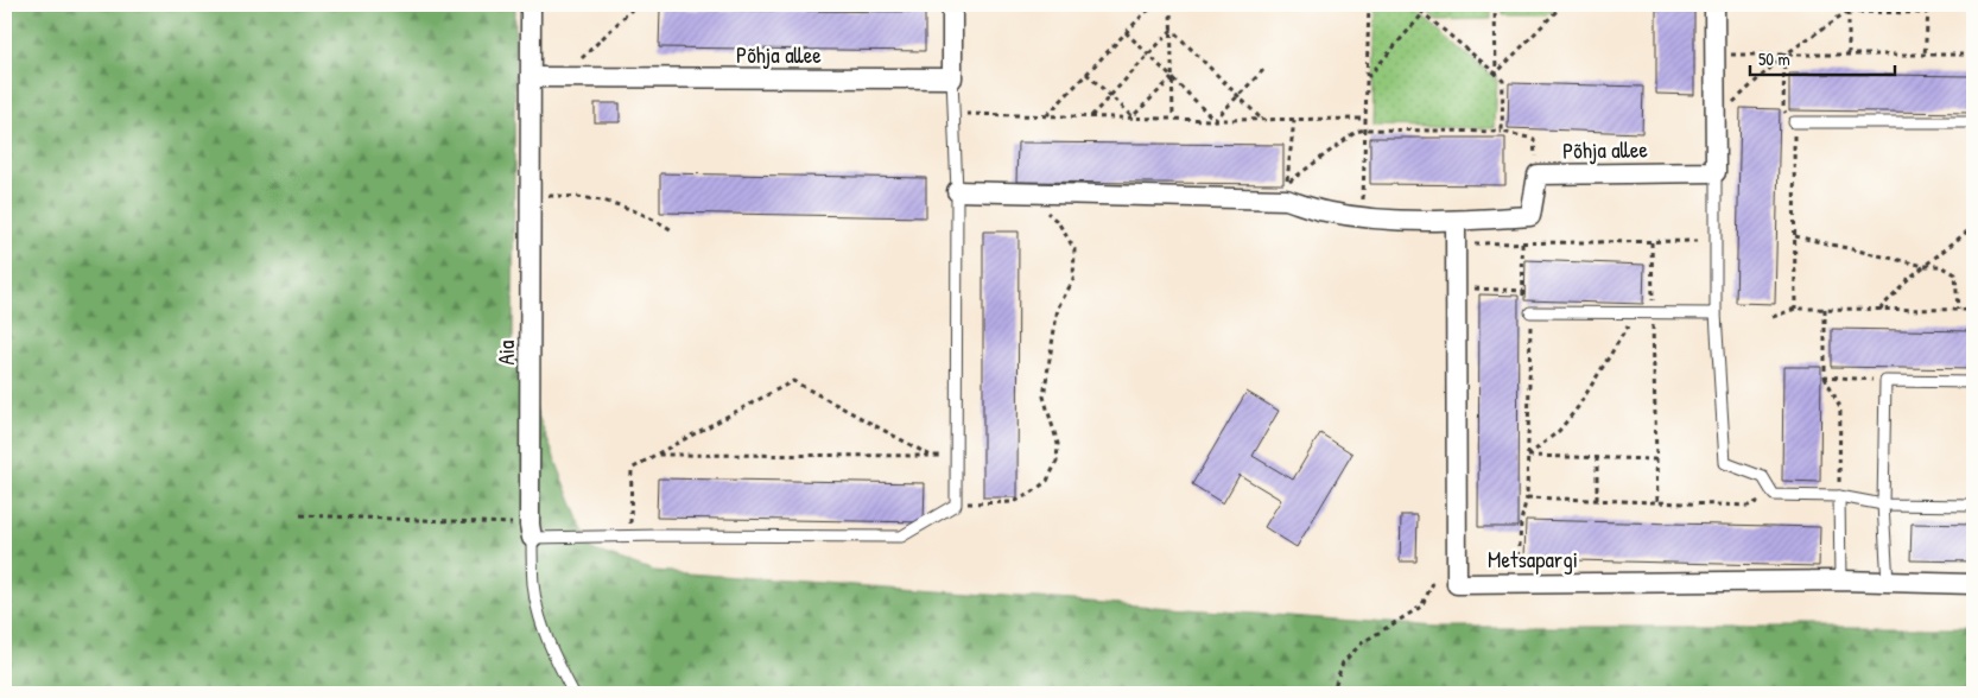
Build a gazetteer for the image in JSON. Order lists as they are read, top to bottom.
{
  "streets": {
    "street": ["Põhja allee", "Aia", "Metsapargi"]
  },
  "crossings": [
    ["Põhja allee", "Aia"],
    ["Põhja allee", "Metsapargi"]
  ],
  "scale_bar": "50 m"
}
